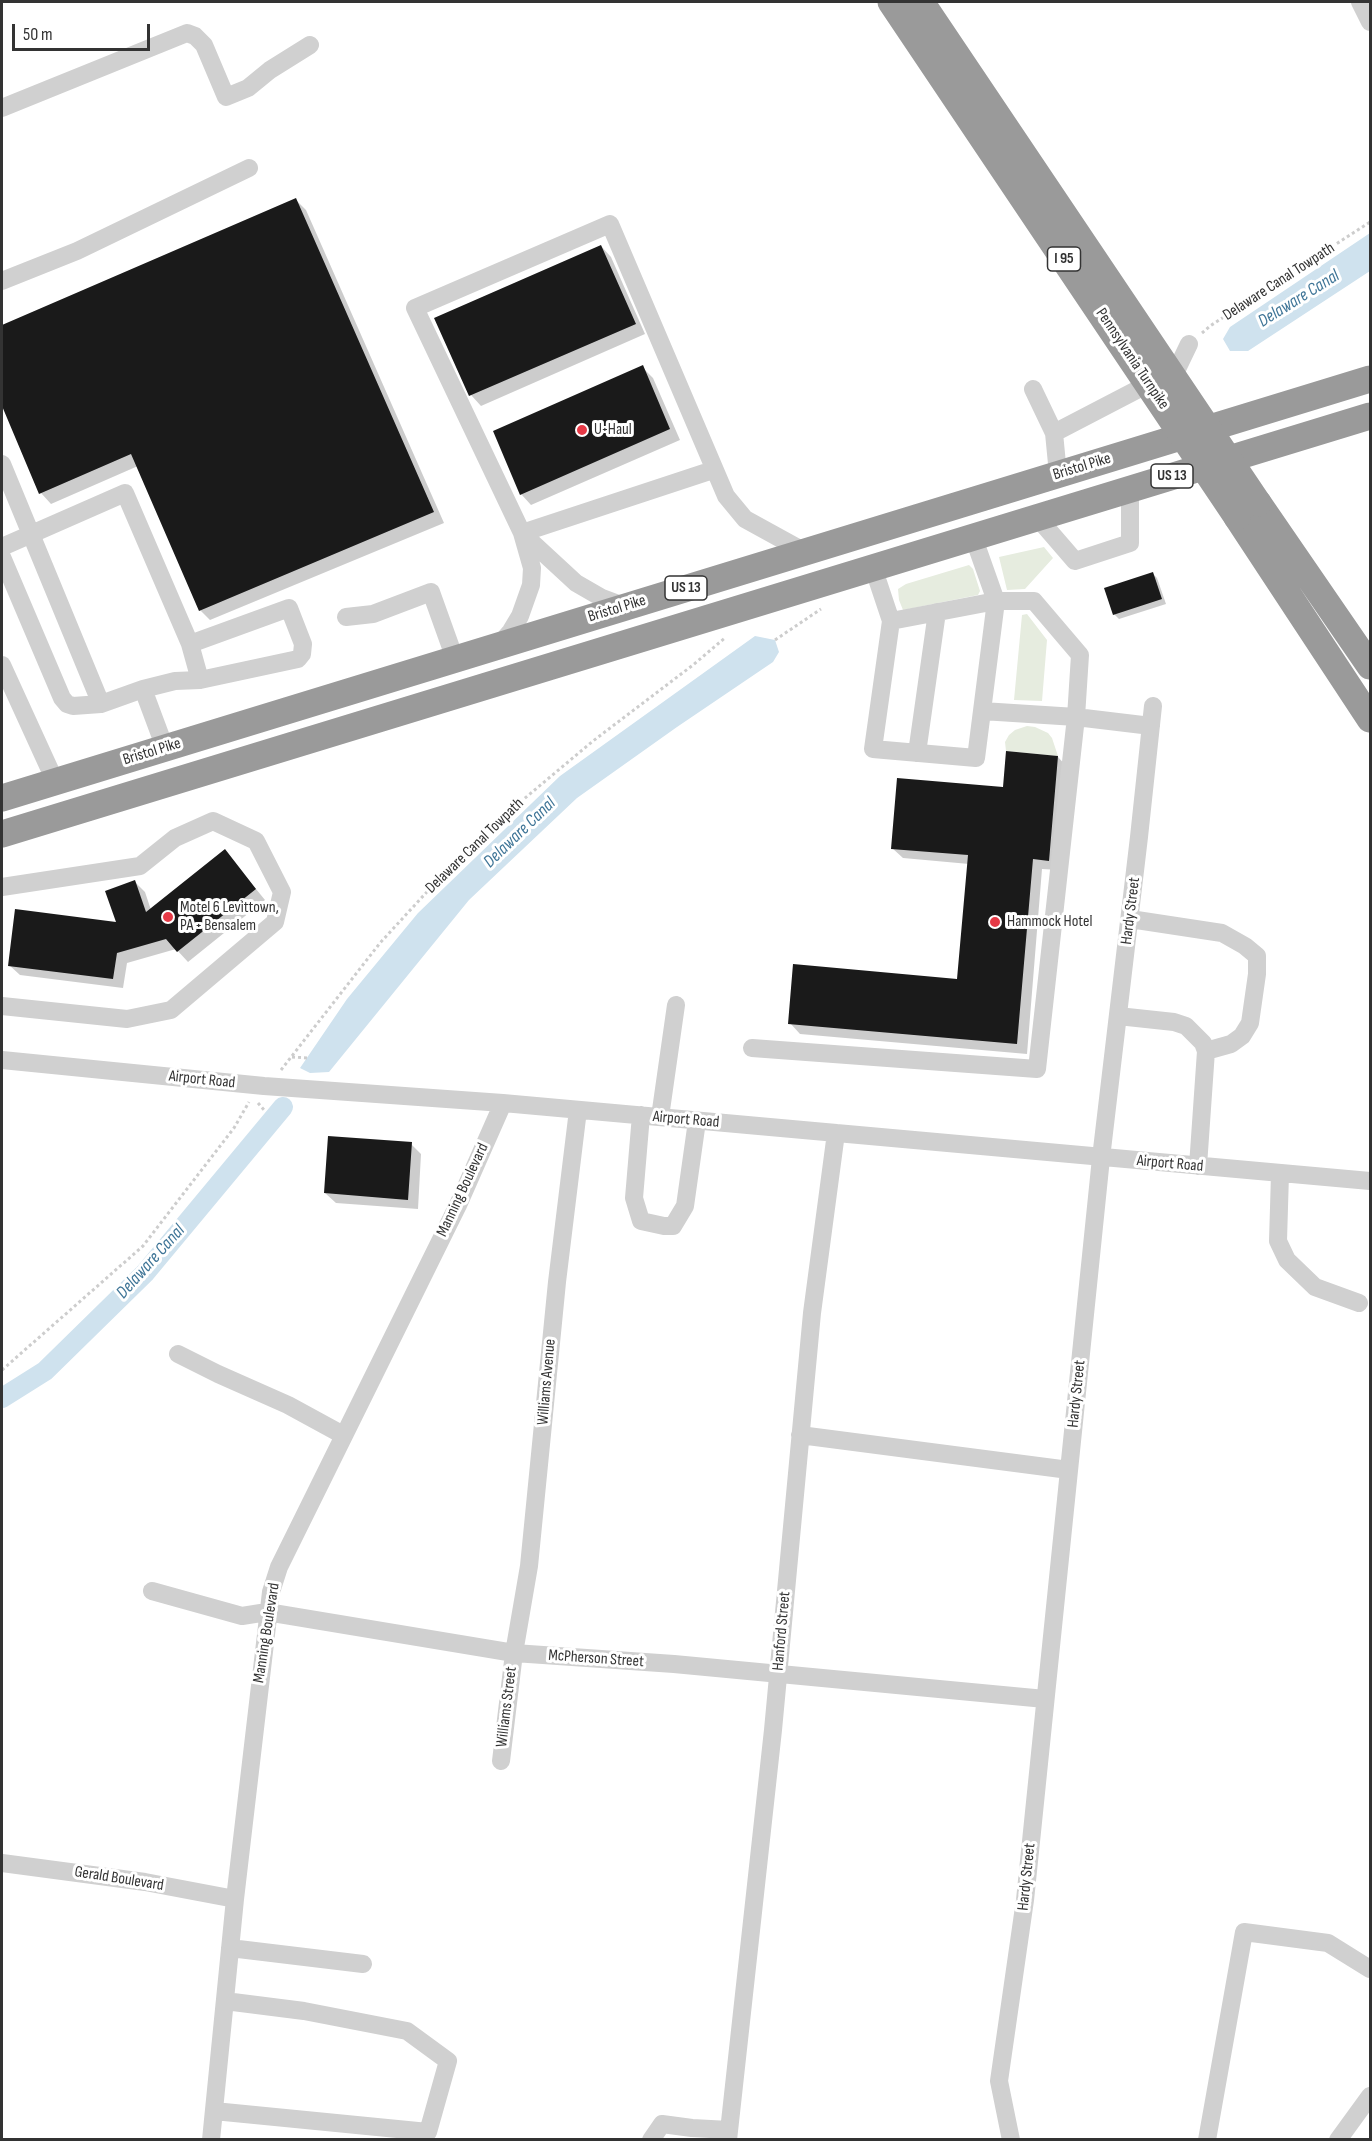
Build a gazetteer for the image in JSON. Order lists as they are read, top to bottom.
{
  "streets": {
    "highway": [
      "I 95",
      "Pennsylvania Turnpike",
      "Bristol Pike",
      "US 13"
    ],
    "street": [
      "Hardy Street",
      "Airport Road",
      "Manning Boulevard",
      "Williams Avenue",
      "Hanford Street",
      "McPherson Street",
      "Williams Street",
      "Gerald Boulevard"
    ],
    "path": ["Delaware Canal Towpath"]
  },
  "crossings": [
    ["Hardy Street", "Airport Road"],
    ["Hardy Street", "McPherson Street"],
    ["Airport Road", "Manning Boulevard"],
    ["Airport Road", "Williams Avenue"],
    ["Airport Road", "Hanford Street"],
    ["Manning Boulevard", "McPherson Street"],
    ["Manning Boulevard", "Gerald Boulevard"],
    ["Williams Avenue", "McPherson Street"],
    ["Williams Avenue", "Williams Street"],
    ["Hanford Street", "McPherson Street"],
    ["McPherson Street", "Williams Street"]
  ],
  "water": ["Delaware Canal"],
  "places": ["U-Haul", "Motel 6 Levittown, PA - Bensalem", "Hammock Hotel"],
  "scale_bar": "50 m"
}
